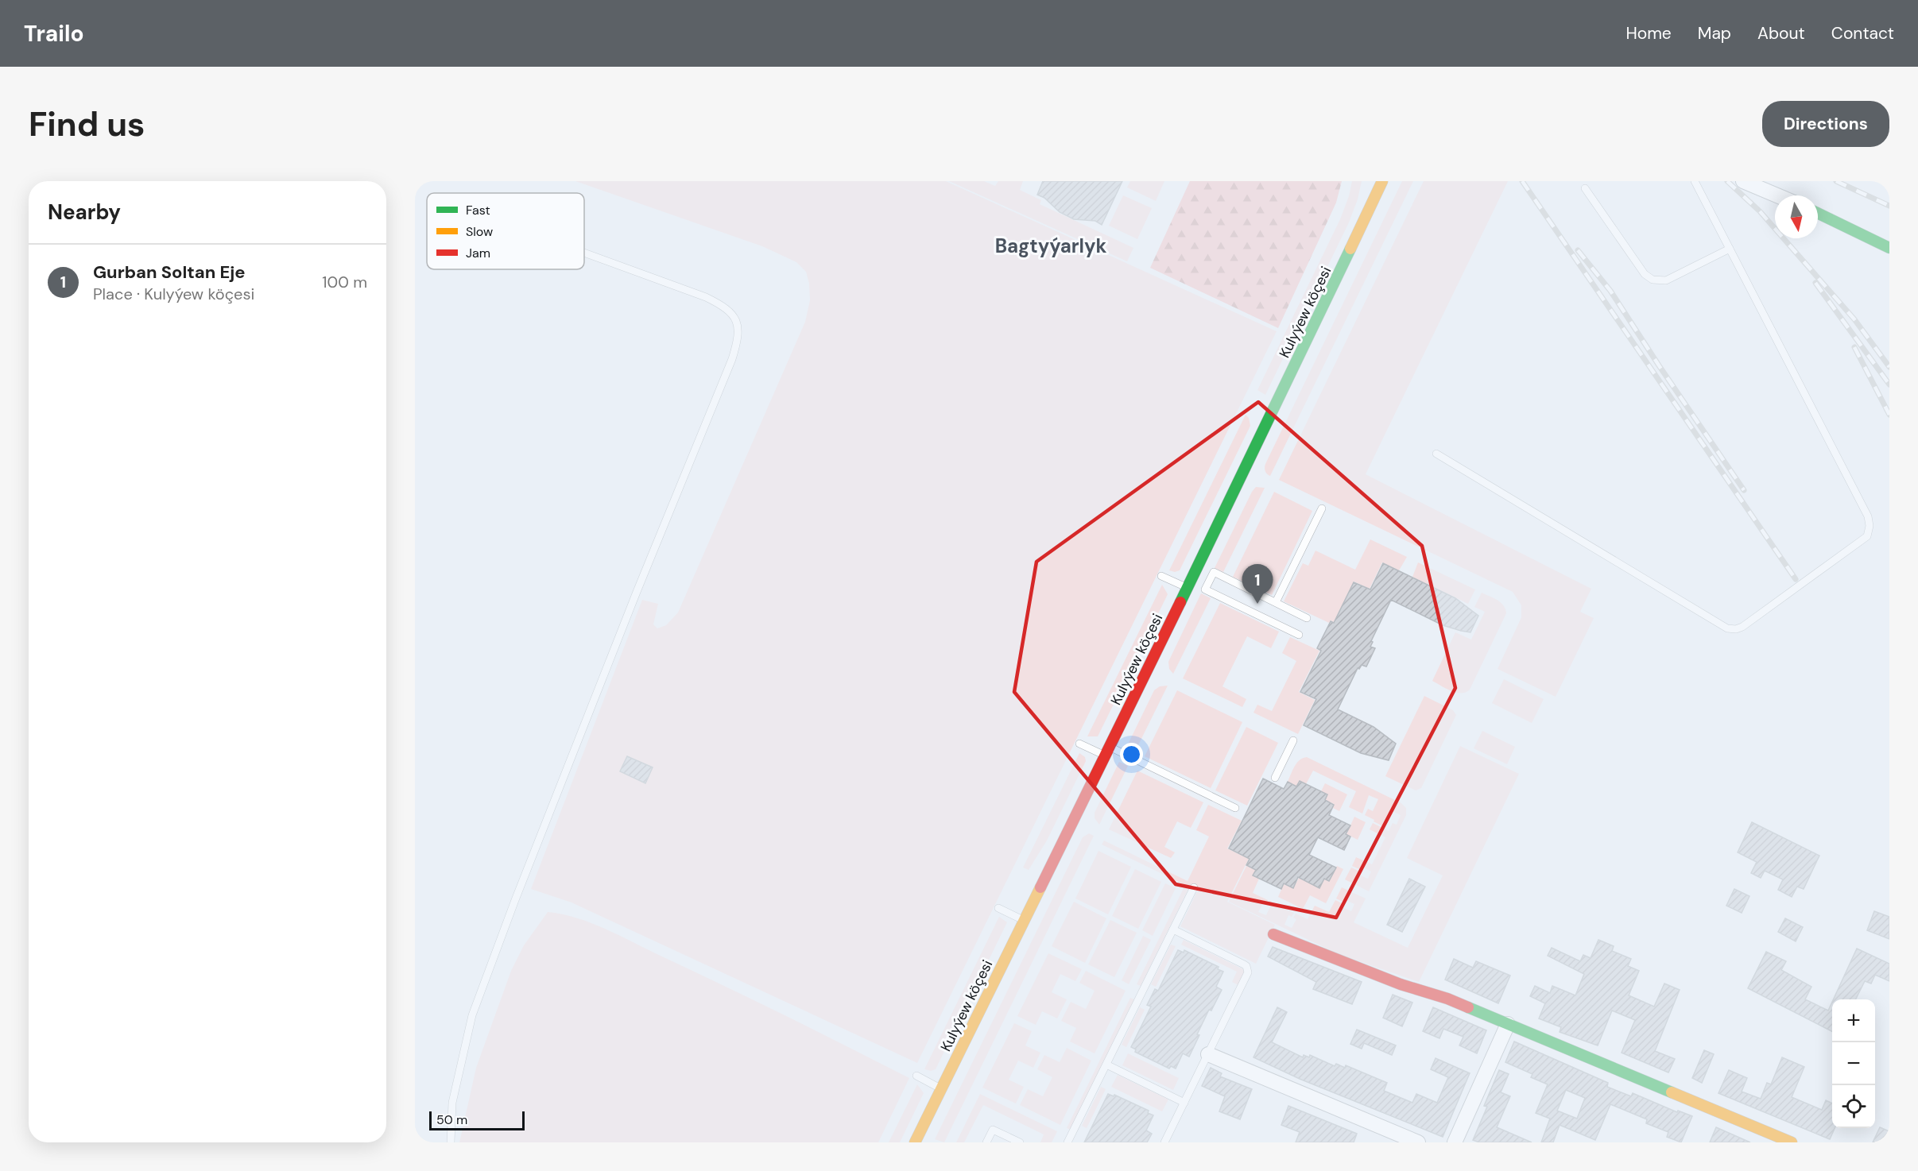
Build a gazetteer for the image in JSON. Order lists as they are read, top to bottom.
{
  "streets": {
    "street": ["Kulyýew köçesi"]
  },
  "districts": ["Bagtyýarlyk"],
  "legend": ["Fast", "Slow", "Jam"],
  "scale_bar": "50 m",
  "north": "bottom",
  "page": {
    "header": "Trailo",
    "nav": [
      "Home",
      "Map",
      "About",
      "Contact"
    ],
    "buttons": "Directions",
    "title": "Find us",
    "heading": "Nearby",
    "list": [
      {
        "mark": "1",
        "name": "Gurban Soltan Eje",
        "note": "Place · Kulyýew köçesi",
        "value": "100 m"
      }
    ],
    "pins": "1",
    "map_buttons": ["+", "−"],
    "scale": "50 m"
  }
}
